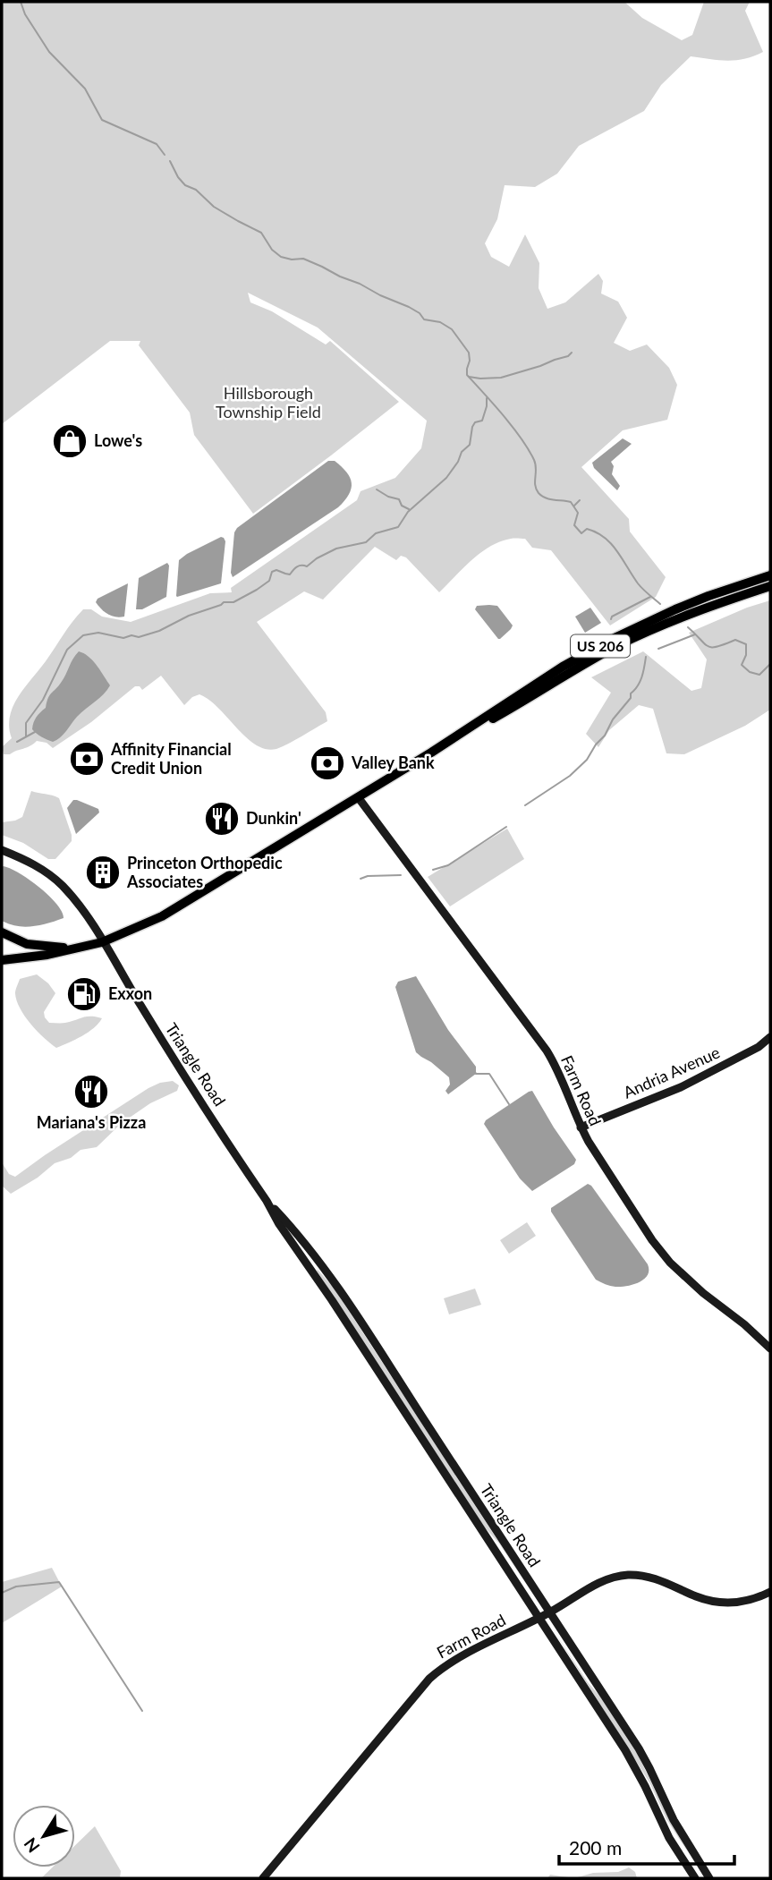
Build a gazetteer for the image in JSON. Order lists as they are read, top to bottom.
{
  "streets": {
    "highway": ["US 206"],
    "street": ["Triangle Road", "Andria Avenue", "Farm Road"]
  },
  "crossings": [
    ["US 206", "Triangle Road"],
    ["US 206", "Farm Road"],
    ["Triangle Road", "Farm Road"],
    ["Andria Avenue", "Farm Road"]
  ],
  "parks": ["Hillsborough Township Field"],
  "places": {
    "shop": ["Lowe's"],
    "bank": ["Affinity Financial Credit Union", "Valley Bank"],
    "restaurant": ["Dunkin'", "Mariana's Pizza"],
    "building": ["Princeton Orthopedic Associates"],
    "fuel station": ["Exxon"]
  },
  "scale_bar": "200 m",
  "north": "bottom left"
}
